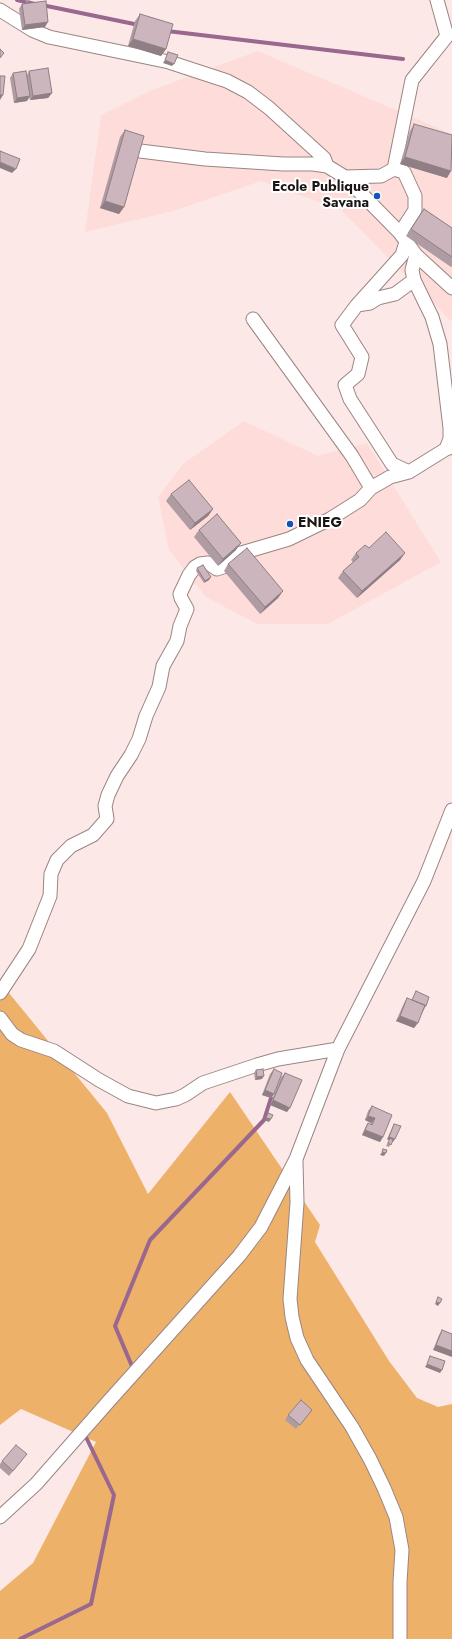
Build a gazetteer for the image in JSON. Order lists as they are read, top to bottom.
{
  "places": ["Ecole Publique Savana", "ENIEG"]
}
